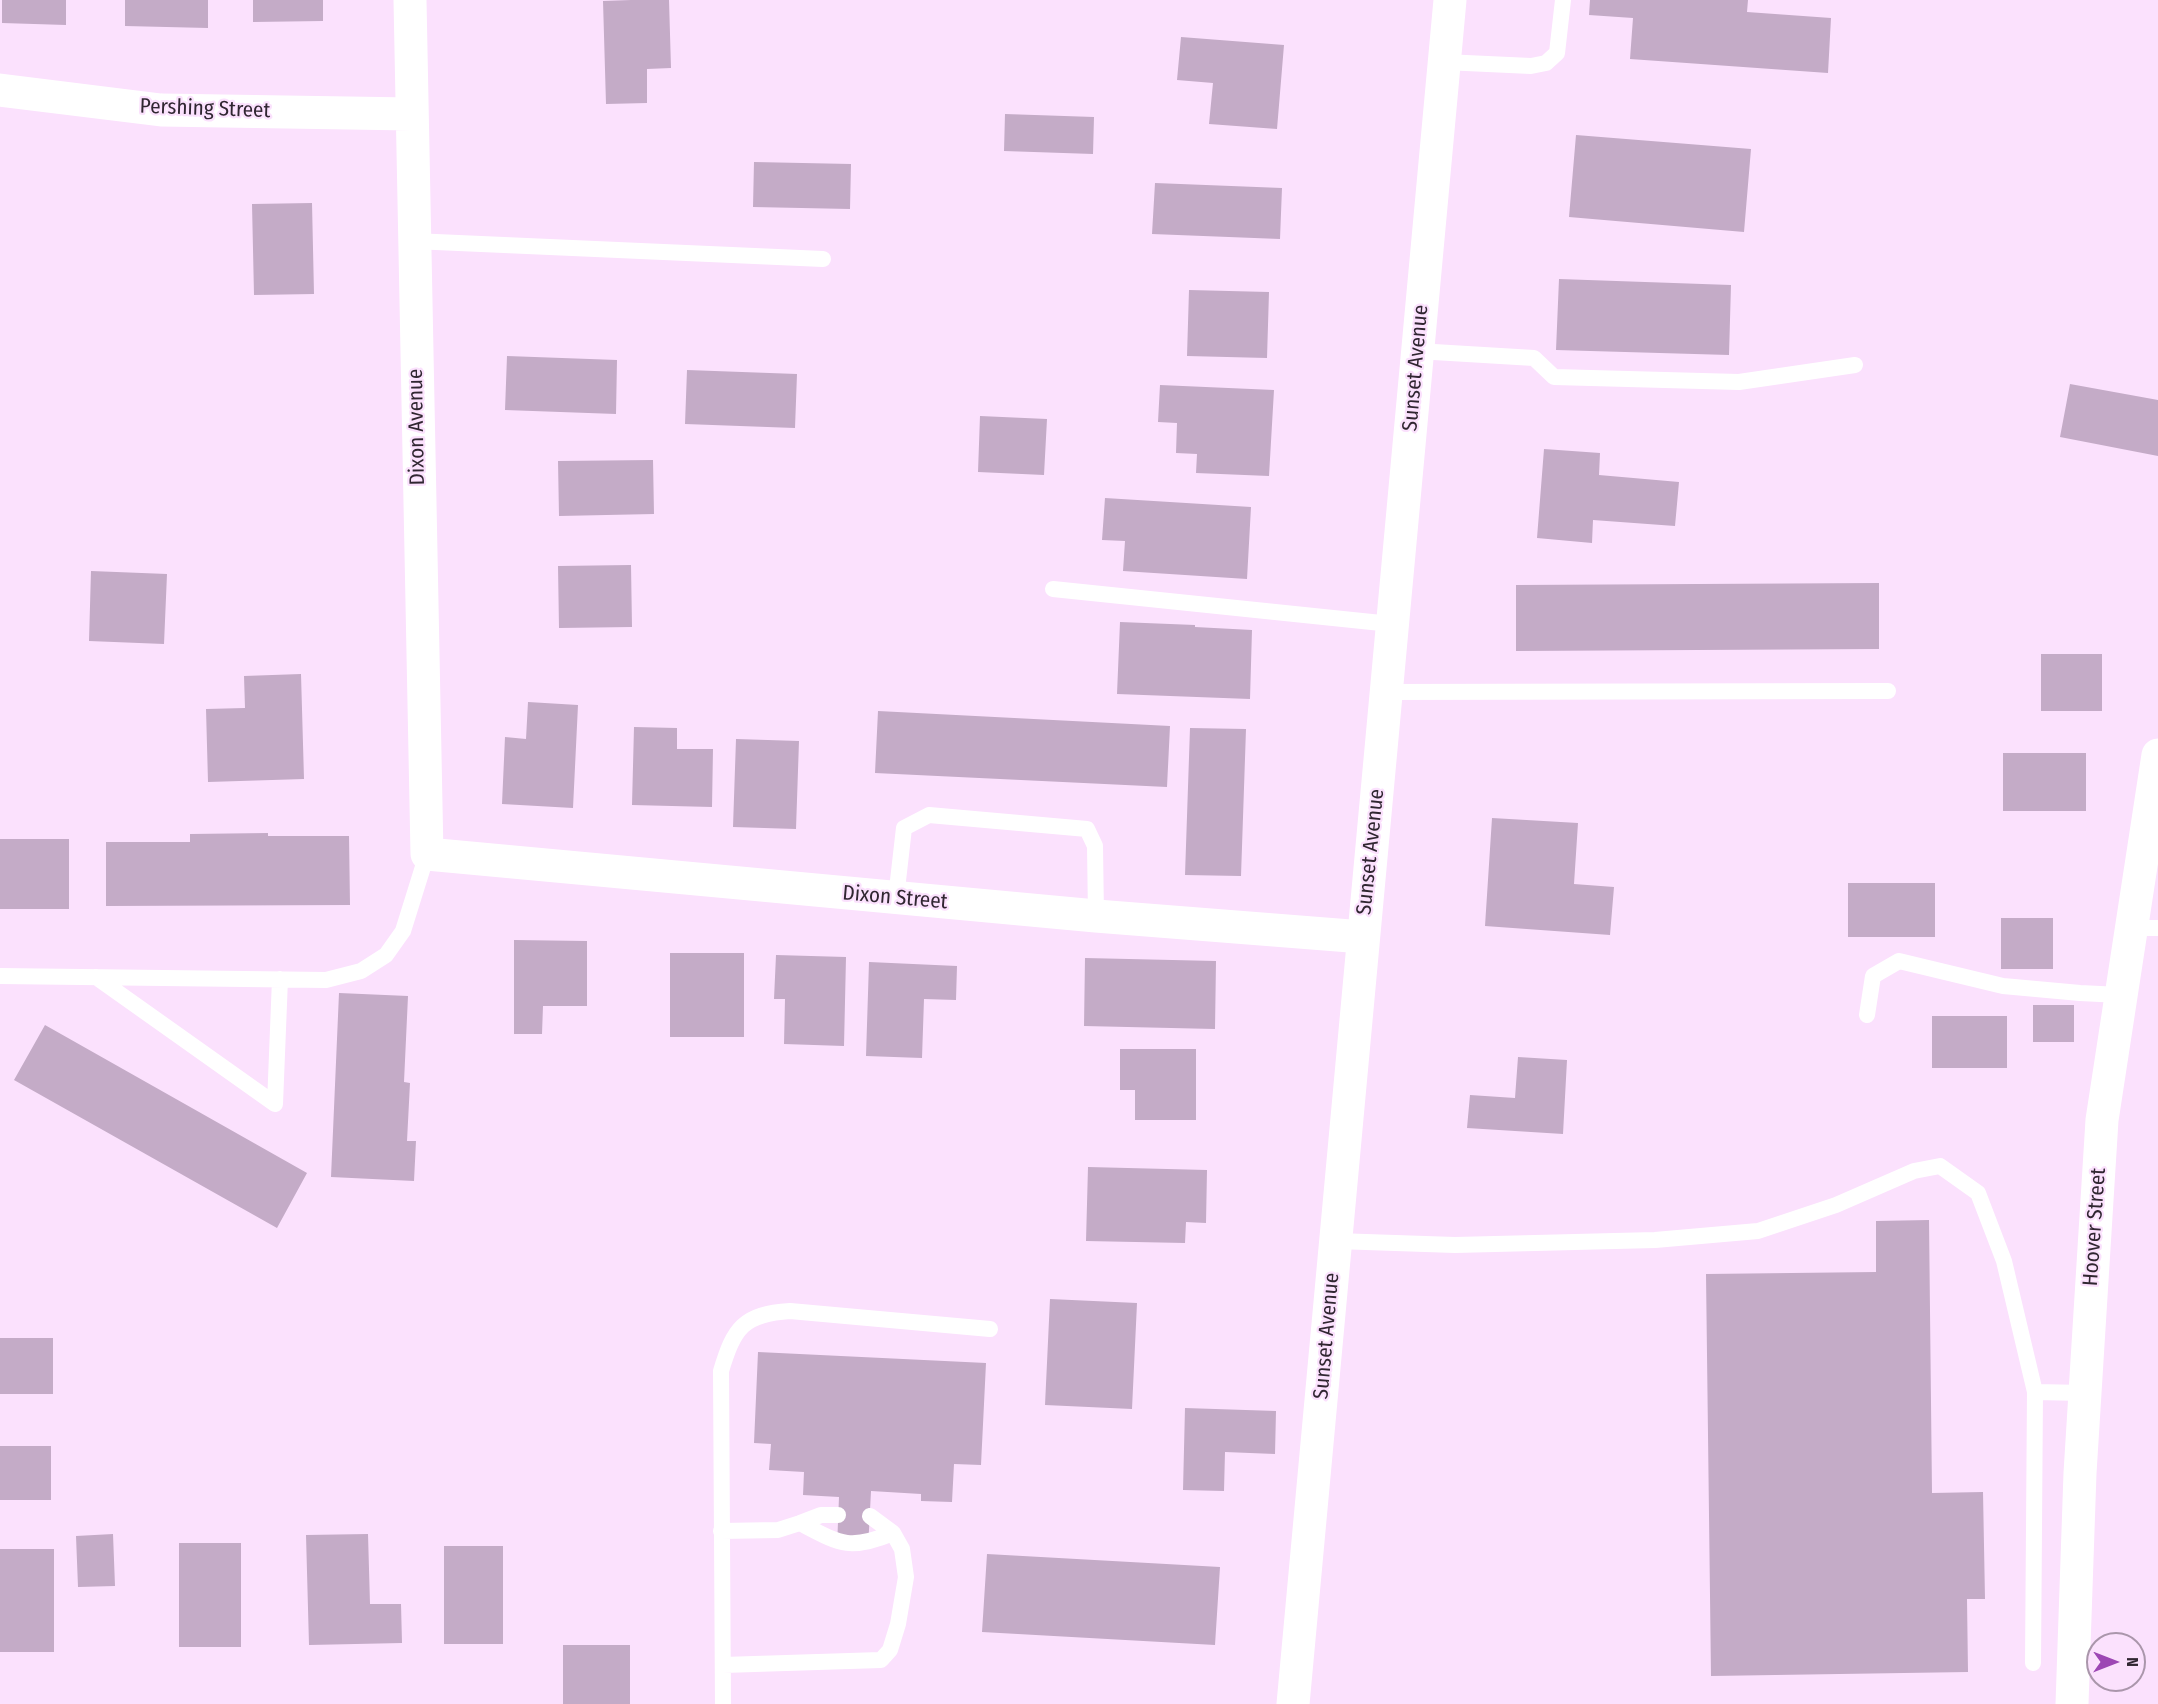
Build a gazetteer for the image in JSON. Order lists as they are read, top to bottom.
{
  "streets": {
    "street": [
      "Pershing Street",
      "Sunset Avenue",
      "Dixon Avenue",
      "Dixon Street",
      "Hoover Street"
    ]
  },
  "crossings": [
    ["Pershing Street", "Dixon Avenue"],
    ["Sunset Avenue", "Dixon Street"],
    ["Dixon Avenue", "Dixon Street"]
  ],
  "north": "right"
}
